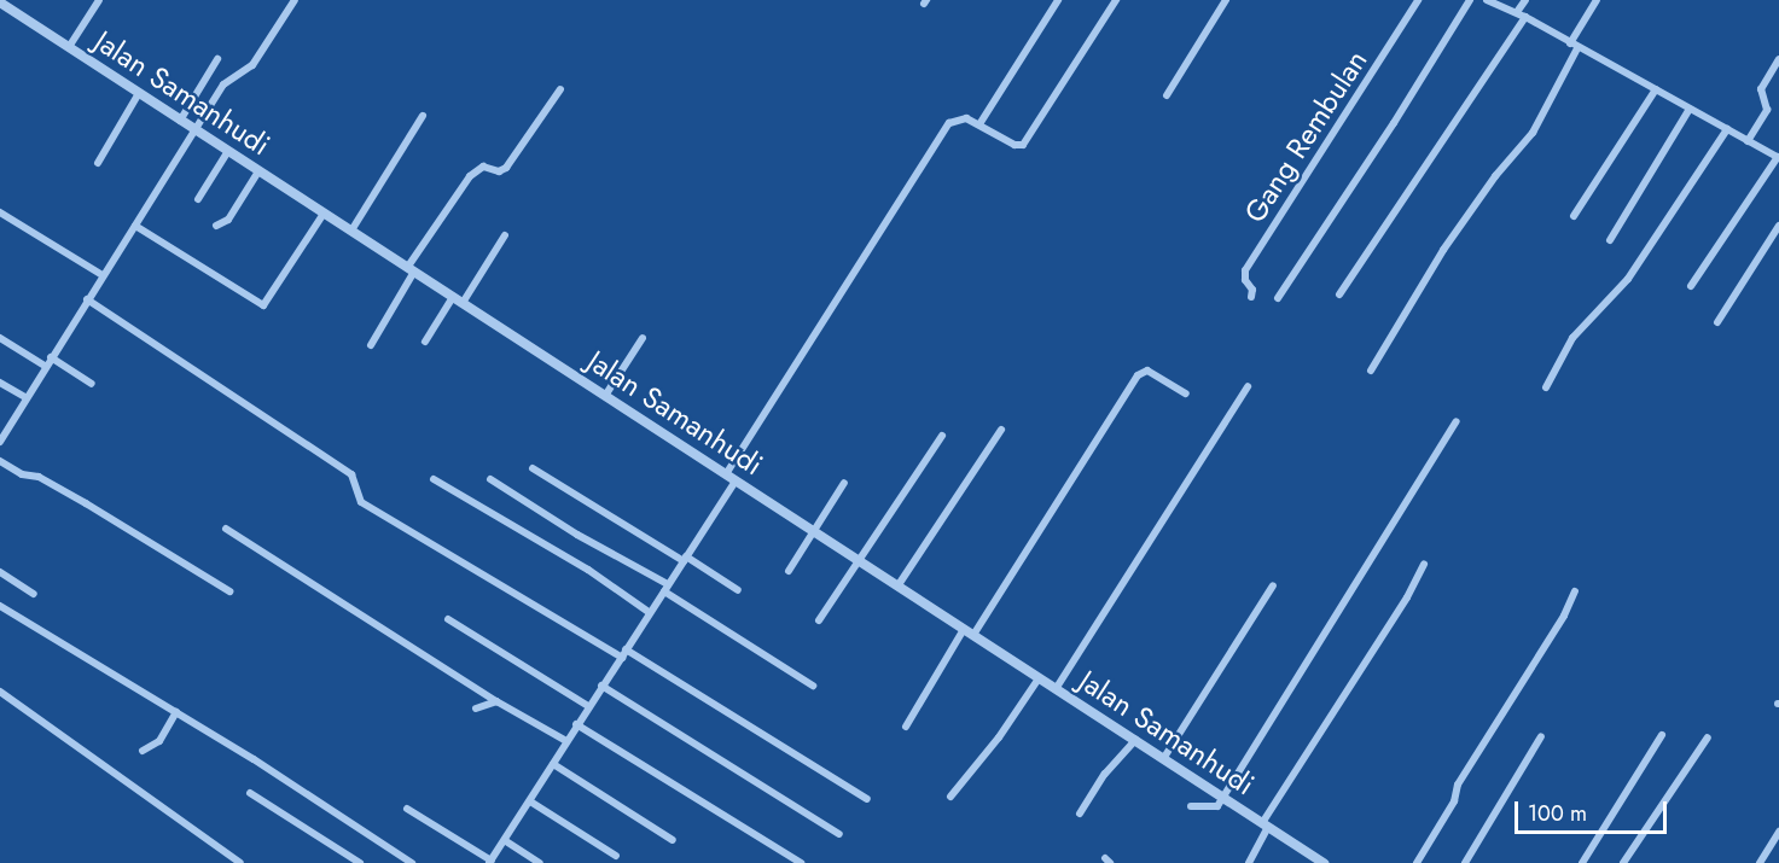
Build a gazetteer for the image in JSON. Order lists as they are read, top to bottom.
{
  "streets": {
    "street": ["Jalan Samanhudi", "Gang Rembulan"]
  },
  "scale_bar": "100 m"
}
